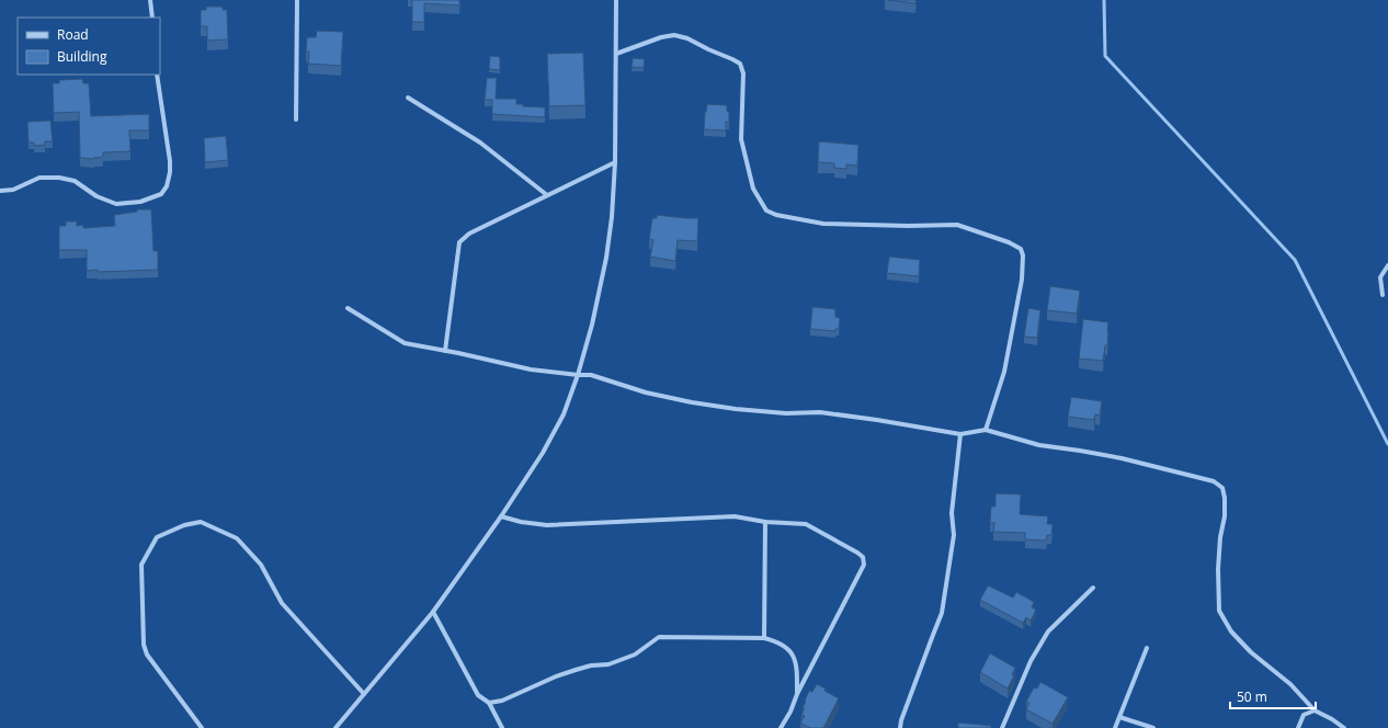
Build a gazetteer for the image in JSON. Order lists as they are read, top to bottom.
{
  "legend": ["Road", "Building"],
  "scale_bar": "50 m"
}
